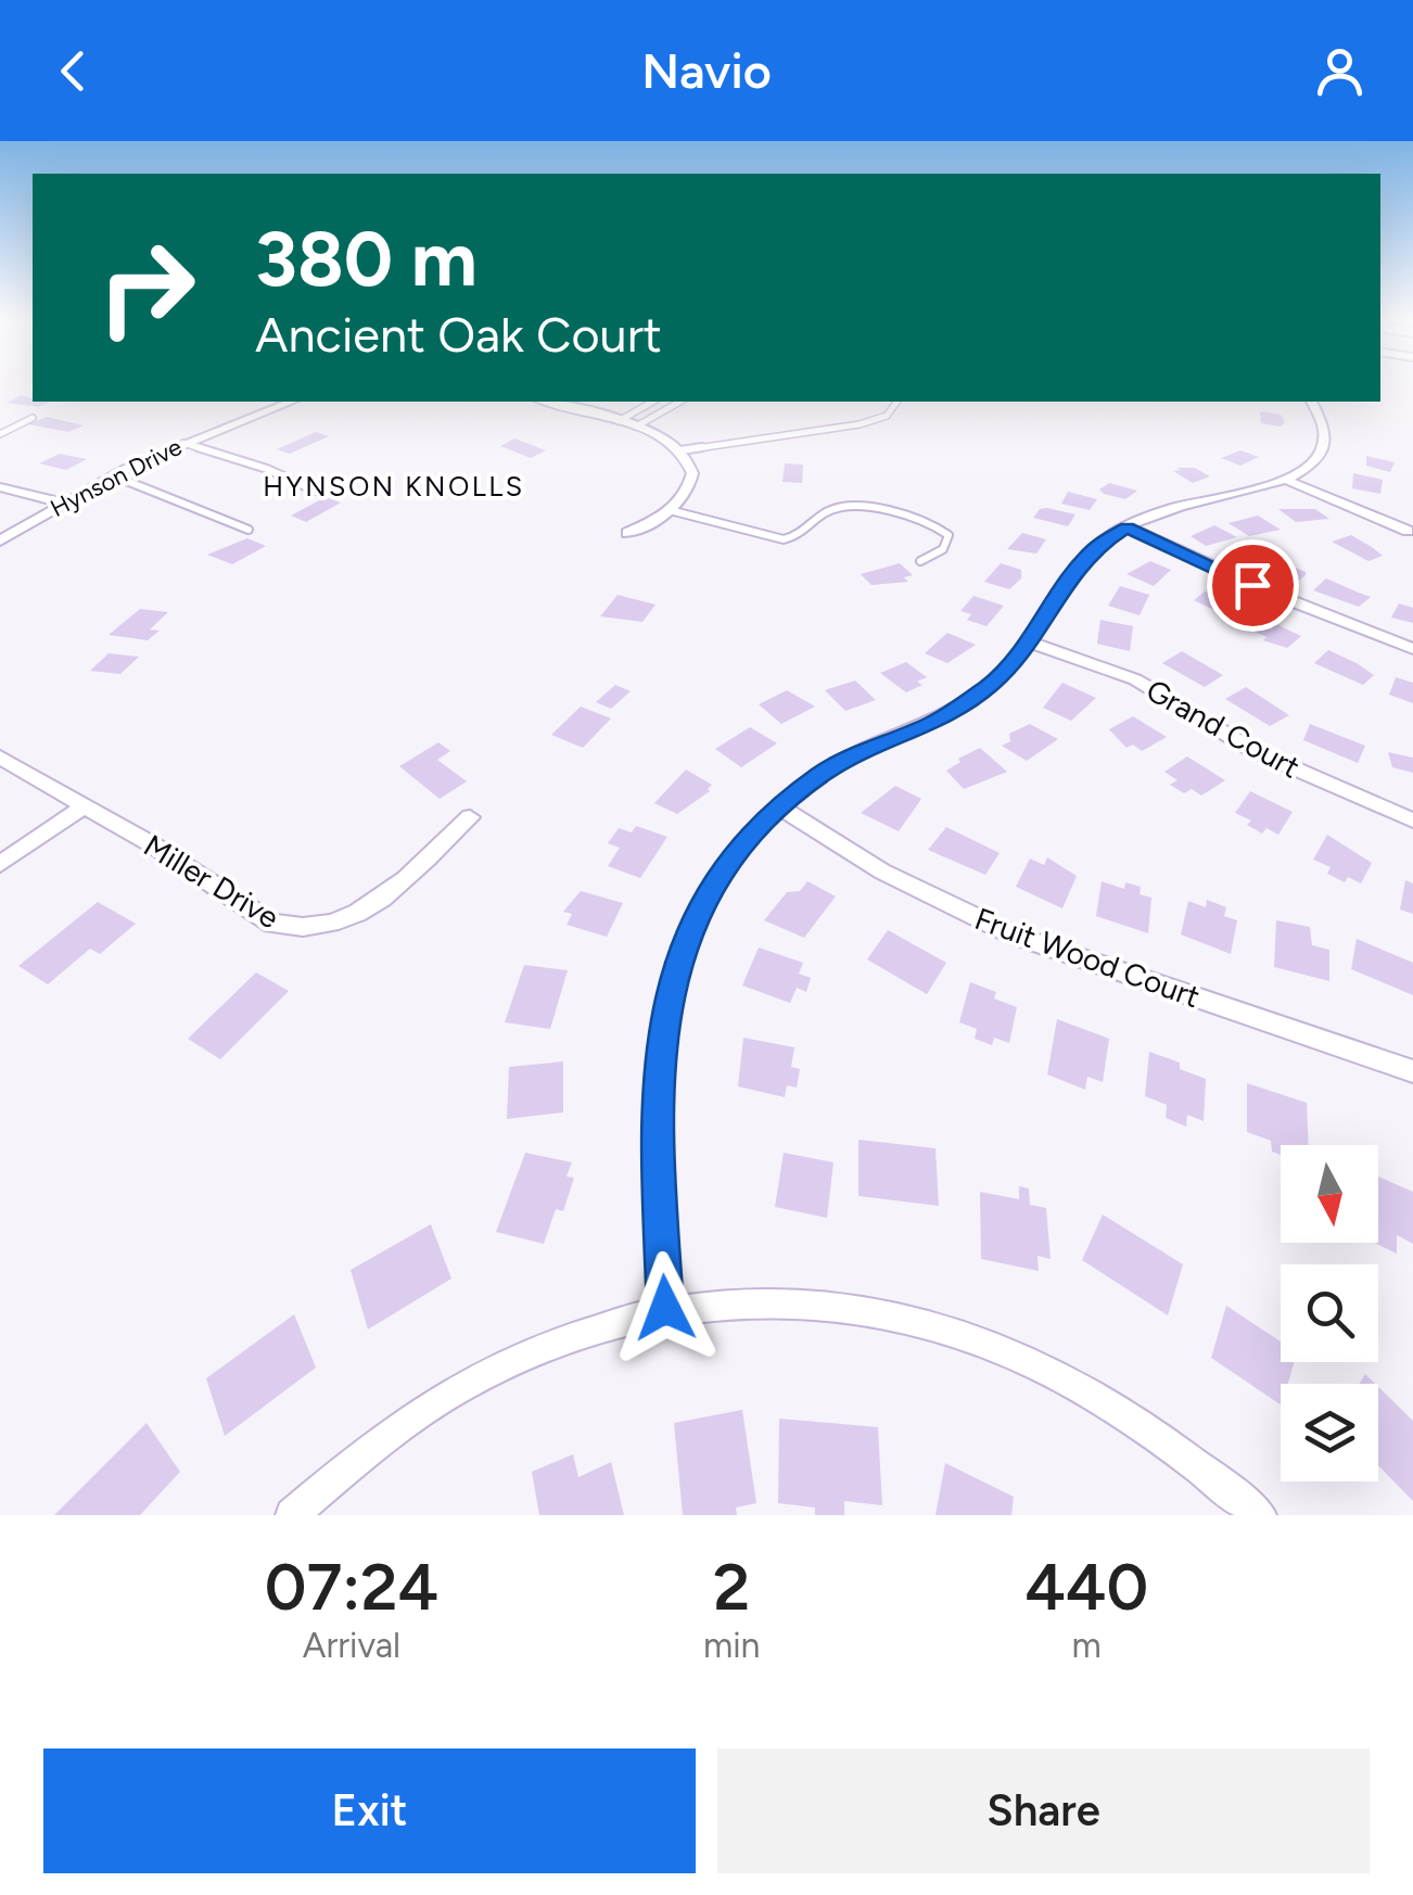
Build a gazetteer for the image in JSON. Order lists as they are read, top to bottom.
{
  "streets": {
    "street": [
      "Hynson Drive",
      "Grand Court",
      "Miller Drive",
      "Fruit Wood Court"
    ]
  },
  "districts": ["HYNSON KNOLLS"],
  "north": "bottom",
  "page": {
    "header": "Navio",
    "turn": ["380 m", "Ancient Oak Court"],
    "eta": [
      "07:24",
      "Arrival",
      "2",
      "min",
      "440",
      "m"
    ],
    "buttons": ["Exit", "Share"]
  }
}
